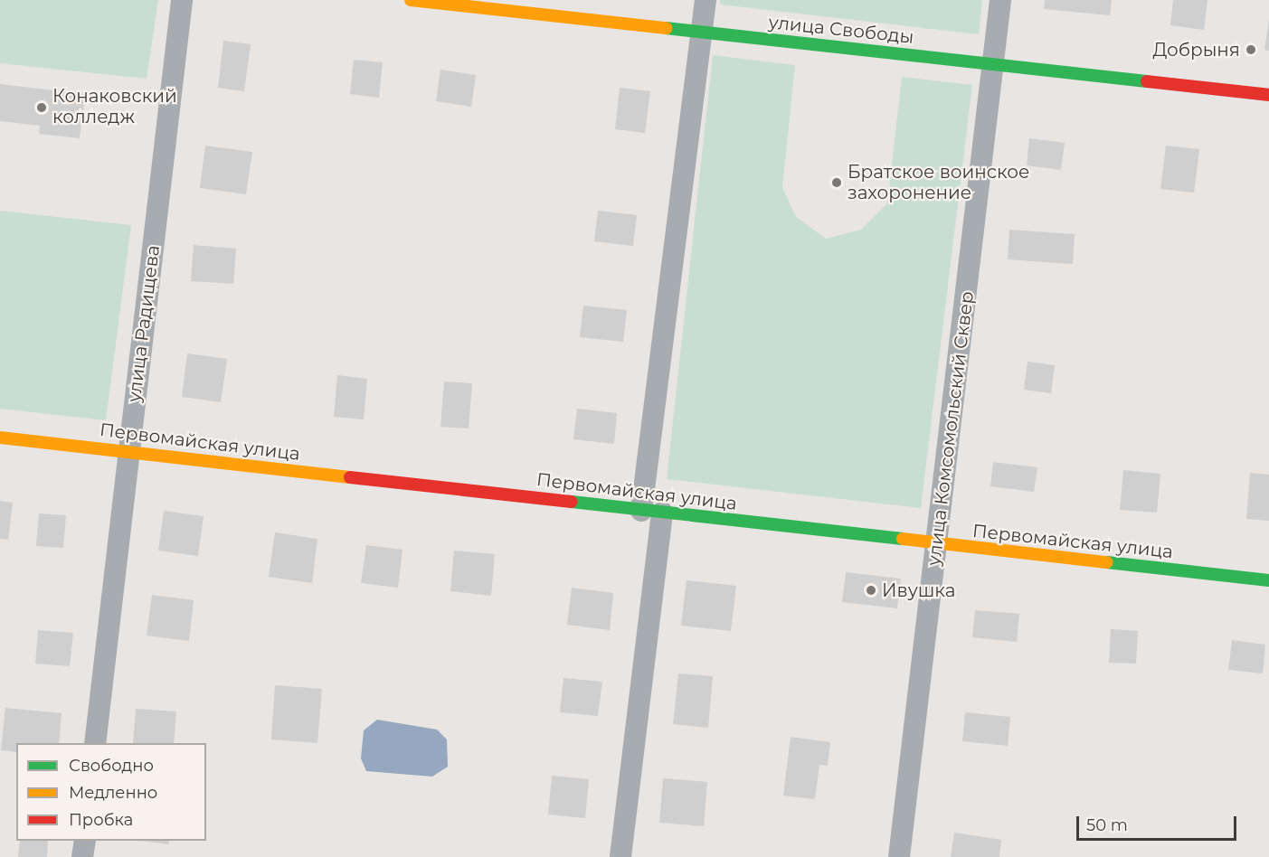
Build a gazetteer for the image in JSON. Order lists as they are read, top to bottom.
{
  "streets": {
    "street": [
      "улица Свободы",
      "улица Радищева",
      "улица Комсомольский Сквер",
      "Первомайская улица"
    ]
  },
  "crossings": [
    ["улица Свободы", "улица Комсомольский Сквер"],
    ["улица Радищева", "Первомайская улица"],
    ["улица Комсомольский Сквер", "Первомайская улица"]
  ],
  "places": [
    "Добрыня",
    "Конаковский колледж",
    "Братское воинское захоронение",
    "Ивушка"
  ],
  "legend": ["Свободно", "Медленно", "Пробка"],
  "scale_bar": "50 m"
}
